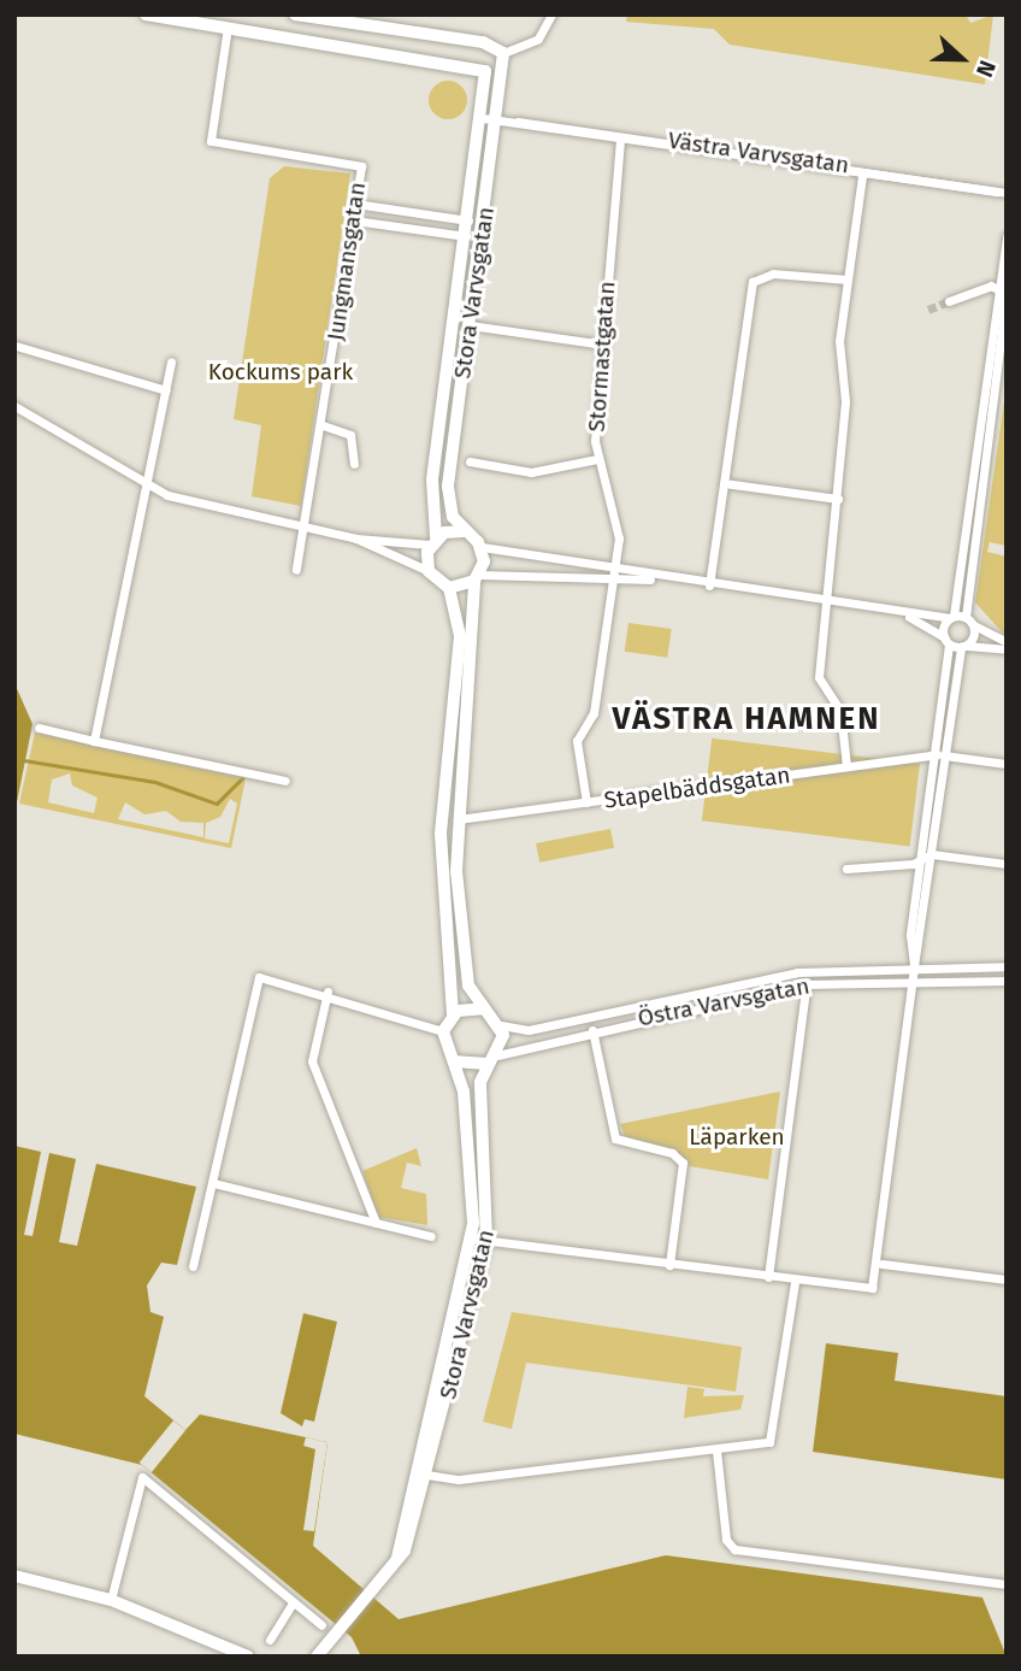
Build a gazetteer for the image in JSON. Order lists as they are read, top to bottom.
{
  "streets": {
    "street": [
      "Västra Varvsgatan",
      "Jungmansgatan",
      "Stora Varvsgatan",
      "Stormastgatan",
      "Stapelbäddsgatan",
      "Östra Varvsgatan"
    ]
  },
  "crossings": [
    ["Västra Varvsgatan", "Stora Varvsgatan"],
    ["Västra Varvsgatan", "Stormastgatan"],
    ["Jungmansgatan", "Stora Varvsgatan"],
    ["Stora Varvsgatan", "Östra Varvsgatan"],
    ["Stormastgatan", "Stapelbäddsgatan"]
  ],
  "districts": ["VÄSTRA HAMNEN"],
  "parks": ["Kockums park", "Läparken"],
  "north": "right"
}
